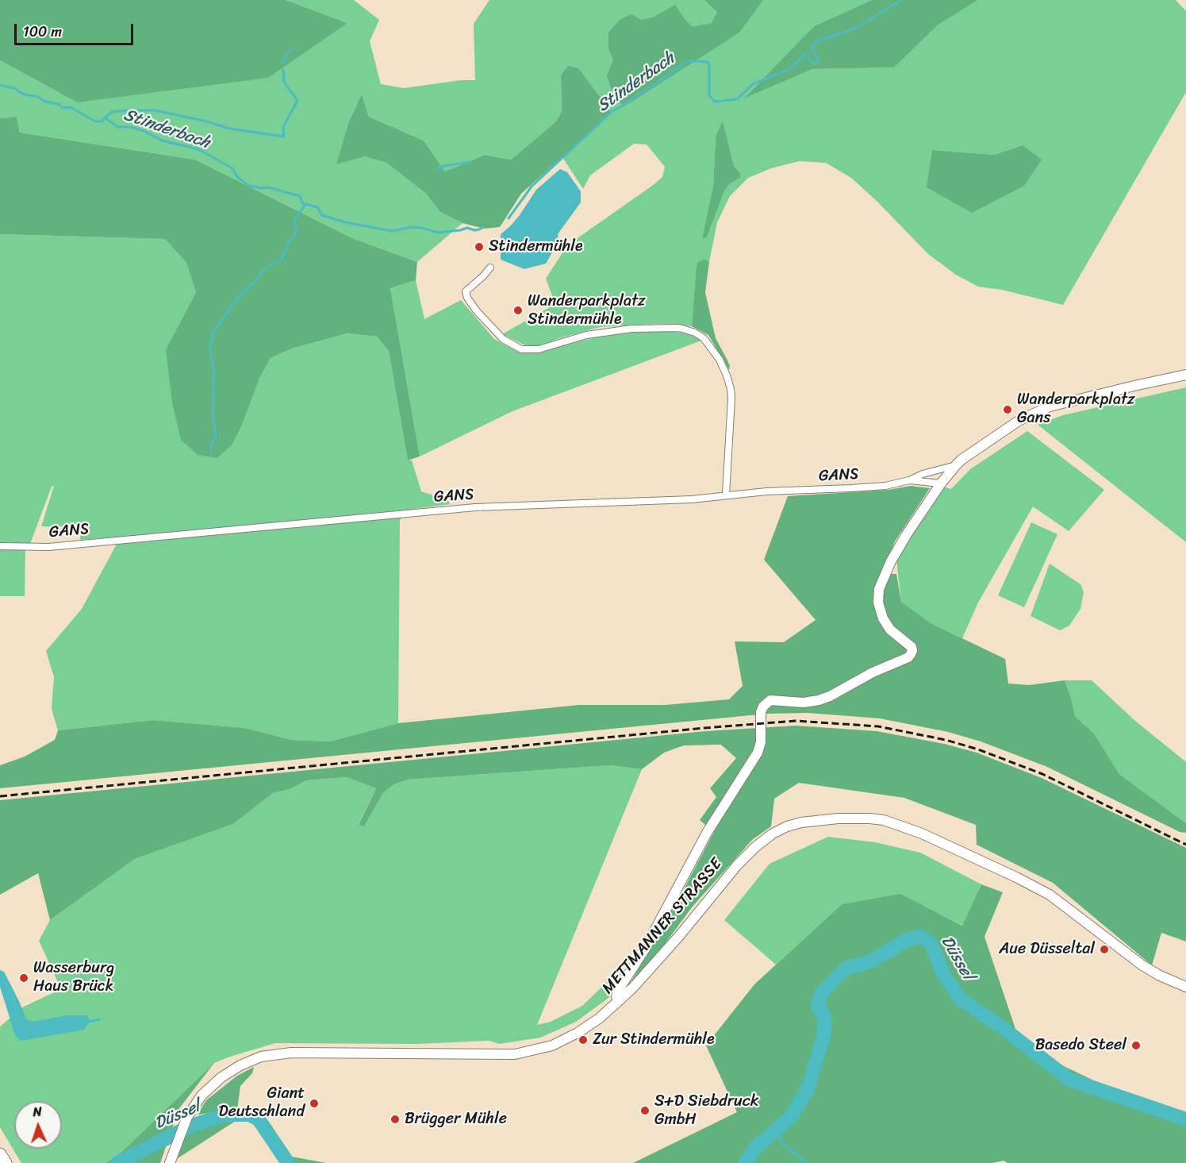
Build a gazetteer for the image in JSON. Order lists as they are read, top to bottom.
{
  "streets": {
    "main road": ["METTMANNER STRASSE"],
    "street": ["GANS"]
  },
  "water": ["Stinderbach", "Düssel"],
  "places": [
    "Stindermühle",
    "Wanderparkplatz Stindermühle",
    "Wanderparkplatz Gans",
    "Aue Düsseltal",
    "Wasserburg Haus Brück",
    "Zur Stindermühle",
    "Basedo Steel",
    "Giant Deutschland",
    "S+D Siebdruck GmbH",
    "Brügger Mühle"
  ],
  "scale_bar": "100 m",
  "north": "top"
}
